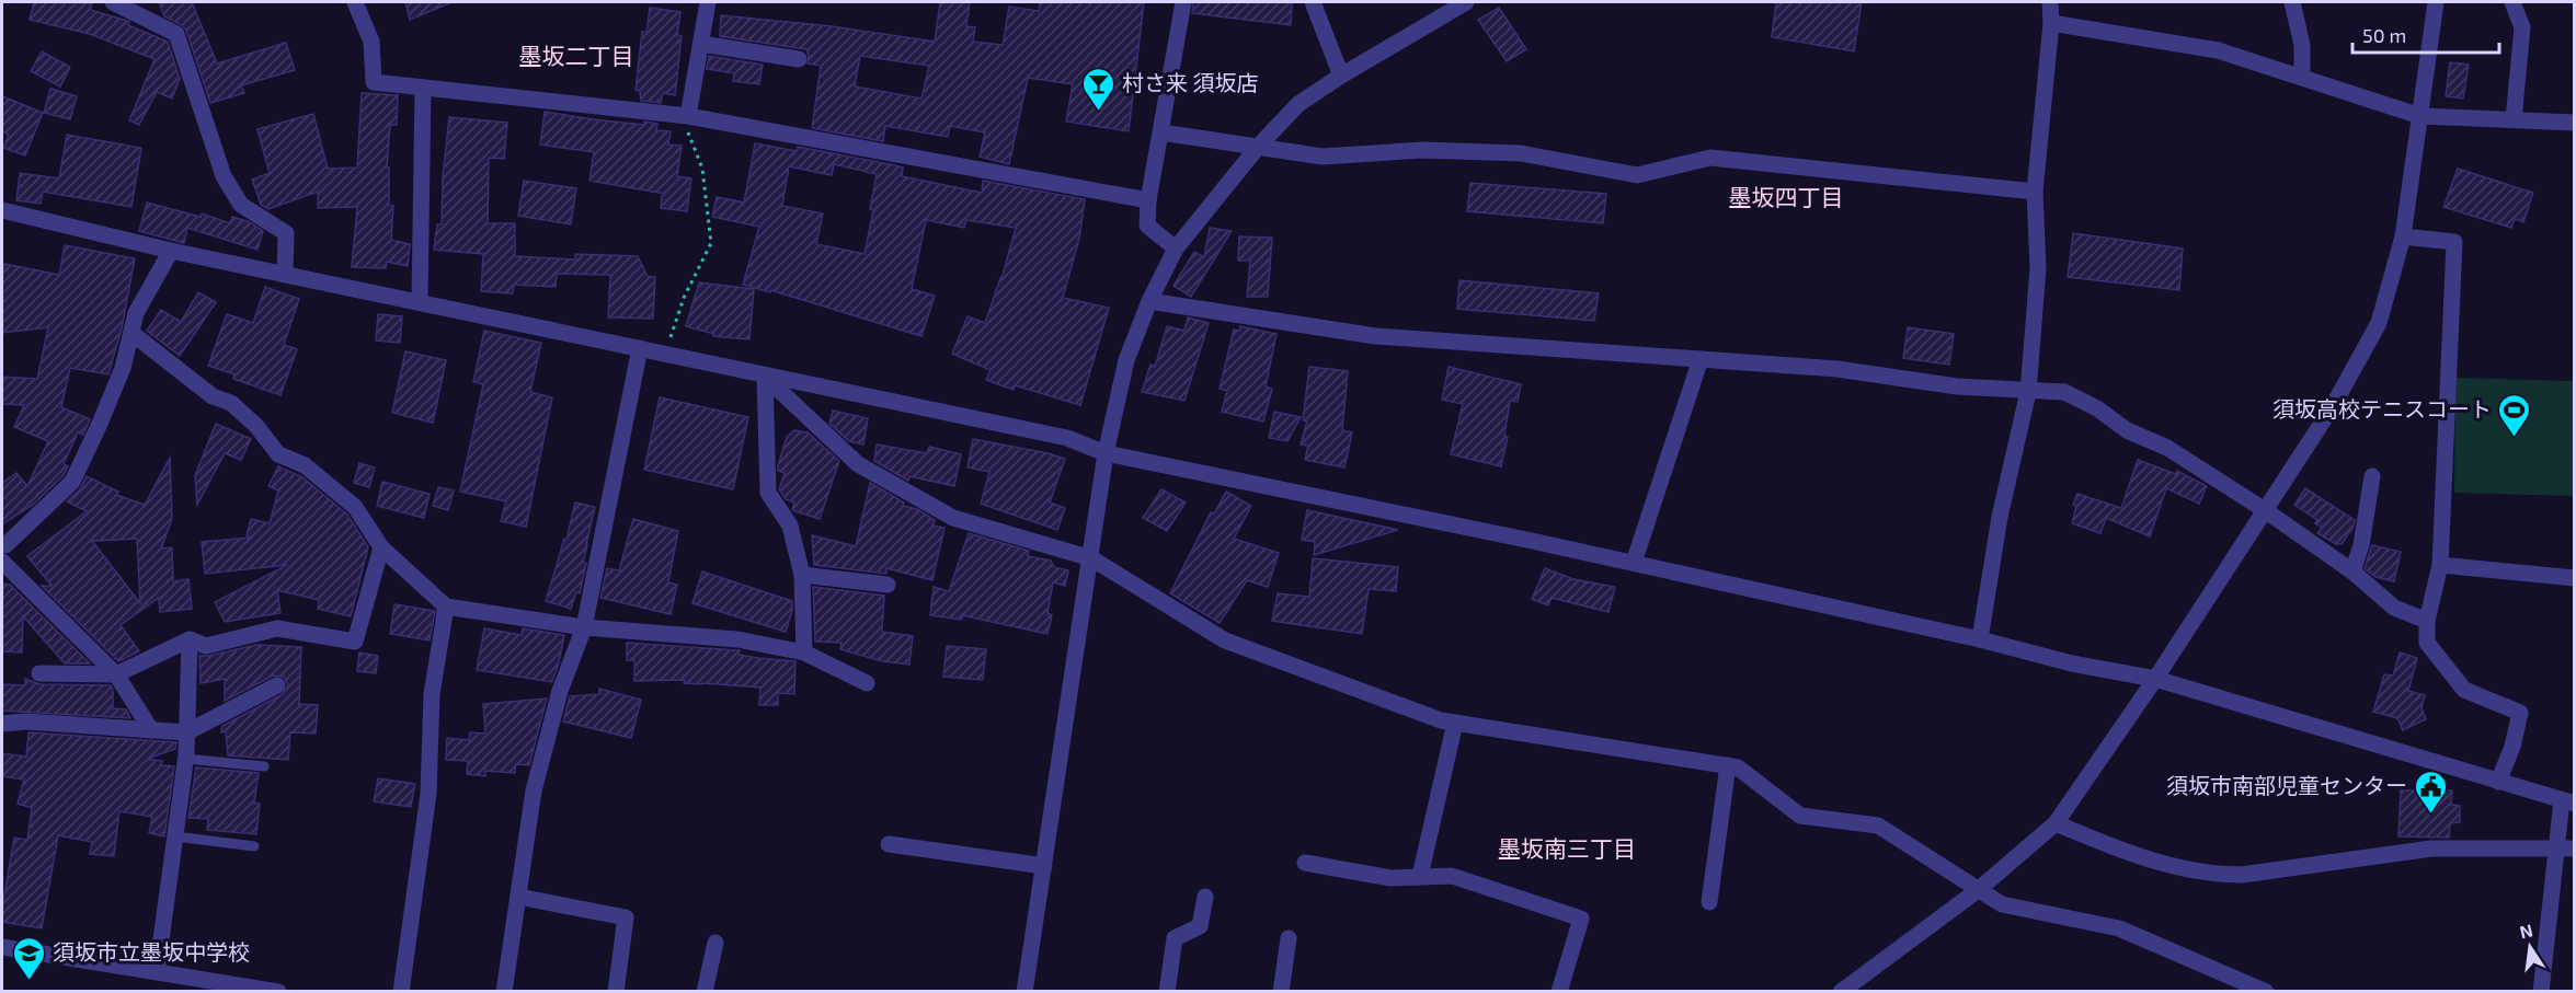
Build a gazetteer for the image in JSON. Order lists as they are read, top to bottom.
{
  "districts": ["墨坂二丁目", "墨坂四丁目", "墨坂南三丁目"],
  "places": {
    "bar": ["村さ来 須坂店"],
    "sports": ["須坂高校テニスコート"],
    "public building": ["須坂市南部児童センター"],
    "school or university": ["須坂市立墨坂中学校"]
  },
  "scale_bar": "50 m",
  "north": "top"
}
